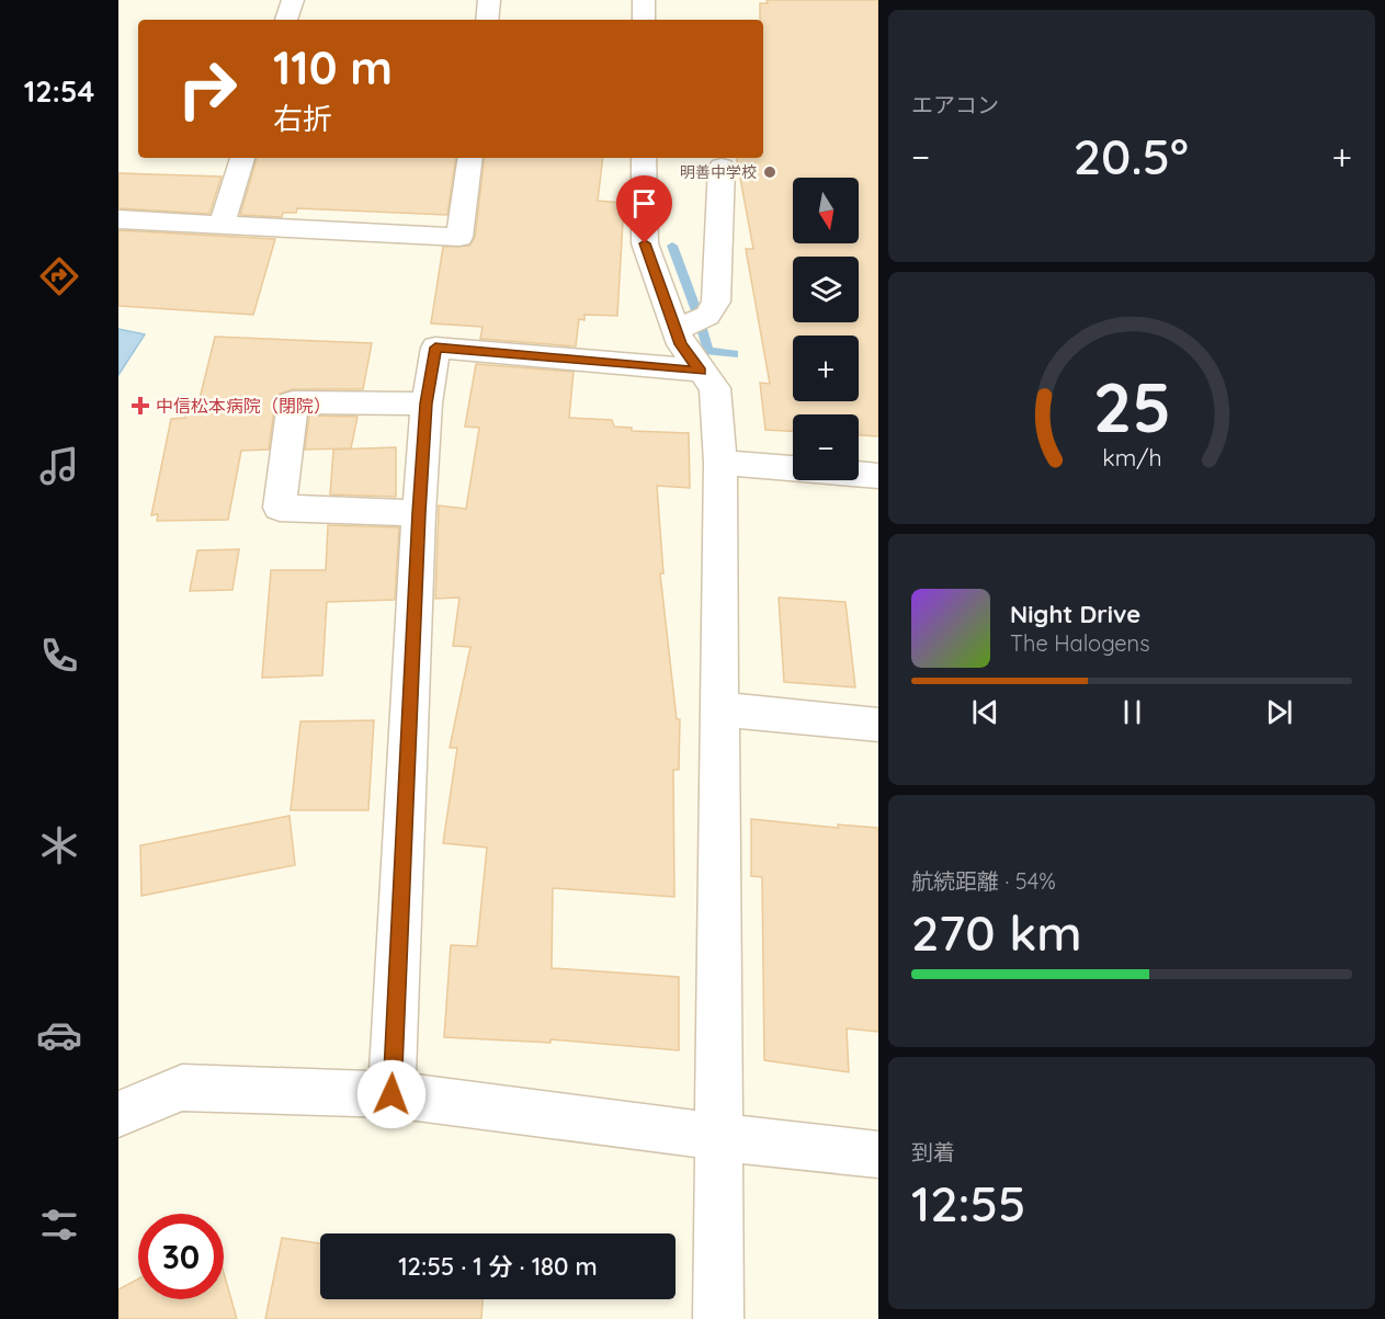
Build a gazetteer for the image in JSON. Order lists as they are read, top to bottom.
{
  "places": {
    "other": ["明善中学校"],
    "health": ["中信松本病院（閉院）"]
  },
  "north": "bottom",
  "page": {
    "tabs": "12:54",
    "tile": [
      "エアコン",
      ["航続距離 · 54%", "270 km"],
      ["到着", "12:55"]
    ],
    "turn": ["110 m", "右折"],
    "heat": ["−", "20.5°", "+"],
    "map_buttons": ["+", "−"],
    "song": ["Night Drive", "The Halogens"],
    "limit": "30",
    "trip": "12:55 · 1 分 · 180 m",
    "gauge": ["25", "km/h"]
  }
}
